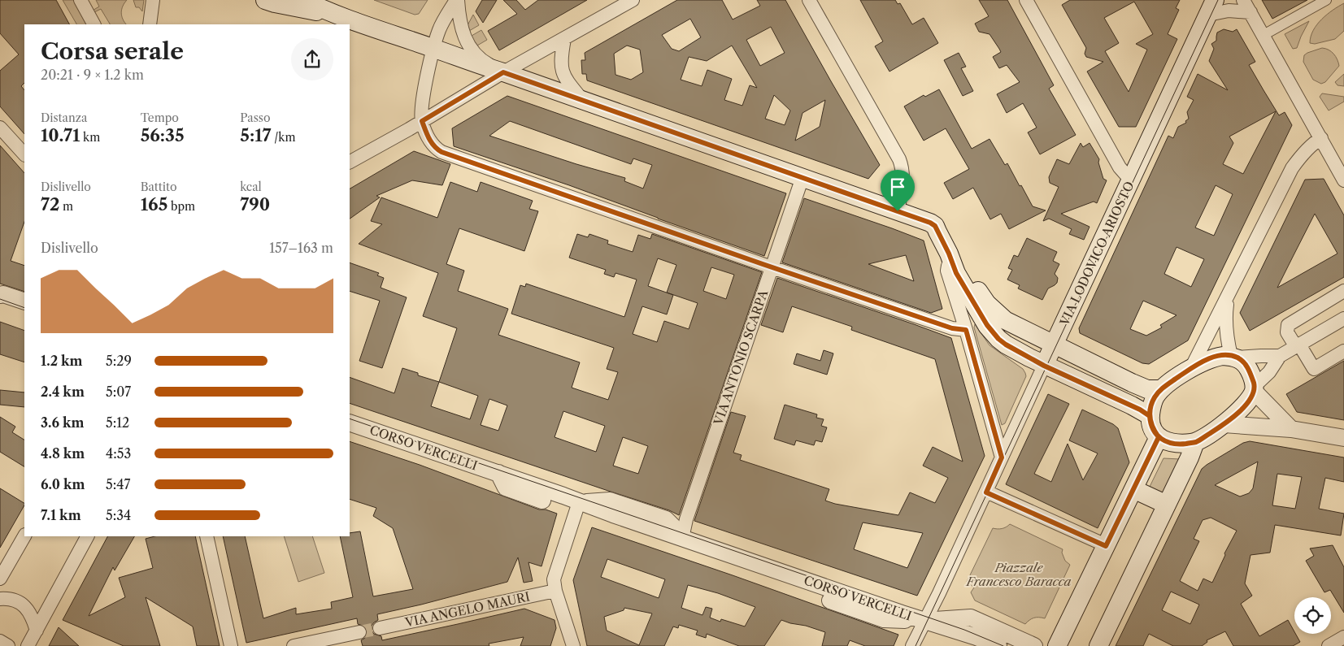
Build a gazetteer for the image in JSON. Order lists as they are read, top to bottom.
{
  "streets": {
    "main road": ["VIA LODOVICO ARIOSTO"],
    "street": ["VIA ANTONIO SCARPA", "CORSO VERCELLI", "VIA ANGELO MAURI"]
  },
  "crossings": [
    ["VIA ANTONIO SCARPA", "CORSO VERCELLI"]
  ],
  "parks": ["Piazzale Francesco Baracca"],
  "page": {
    "heading": ["Corsa serale", "20:21 · 9 × 1.2 km"],
    "stats": [
      ["Distanza", "10.71 km"],
      ["Tempo", "56:35"],
      ["Passo", "5:17 /km"],
      ["Dislivello", "72 m"],
      ["Battito", "165 bpm"],
      ["kcal", "790"]
    ],
    "chart": ["Dislivello", "157–163 m"],
    "list": [
      {
        "name": "1.2 km",
        "note": "5:29"
      },
      {
        "name": "2.4 km",
        "note": "5:07"
      },
      {
        "name": "3.6 km",
        "note": "5:12"
      },
      {
        "name": "4.8 km",
        "note": "4:53"
      },
      {
        "name": "6.0 km",
        "note": "5:47"
      },
      {
        "name": "7.1 km",
        "note": "5:34"
      }
    ]
  }
}
